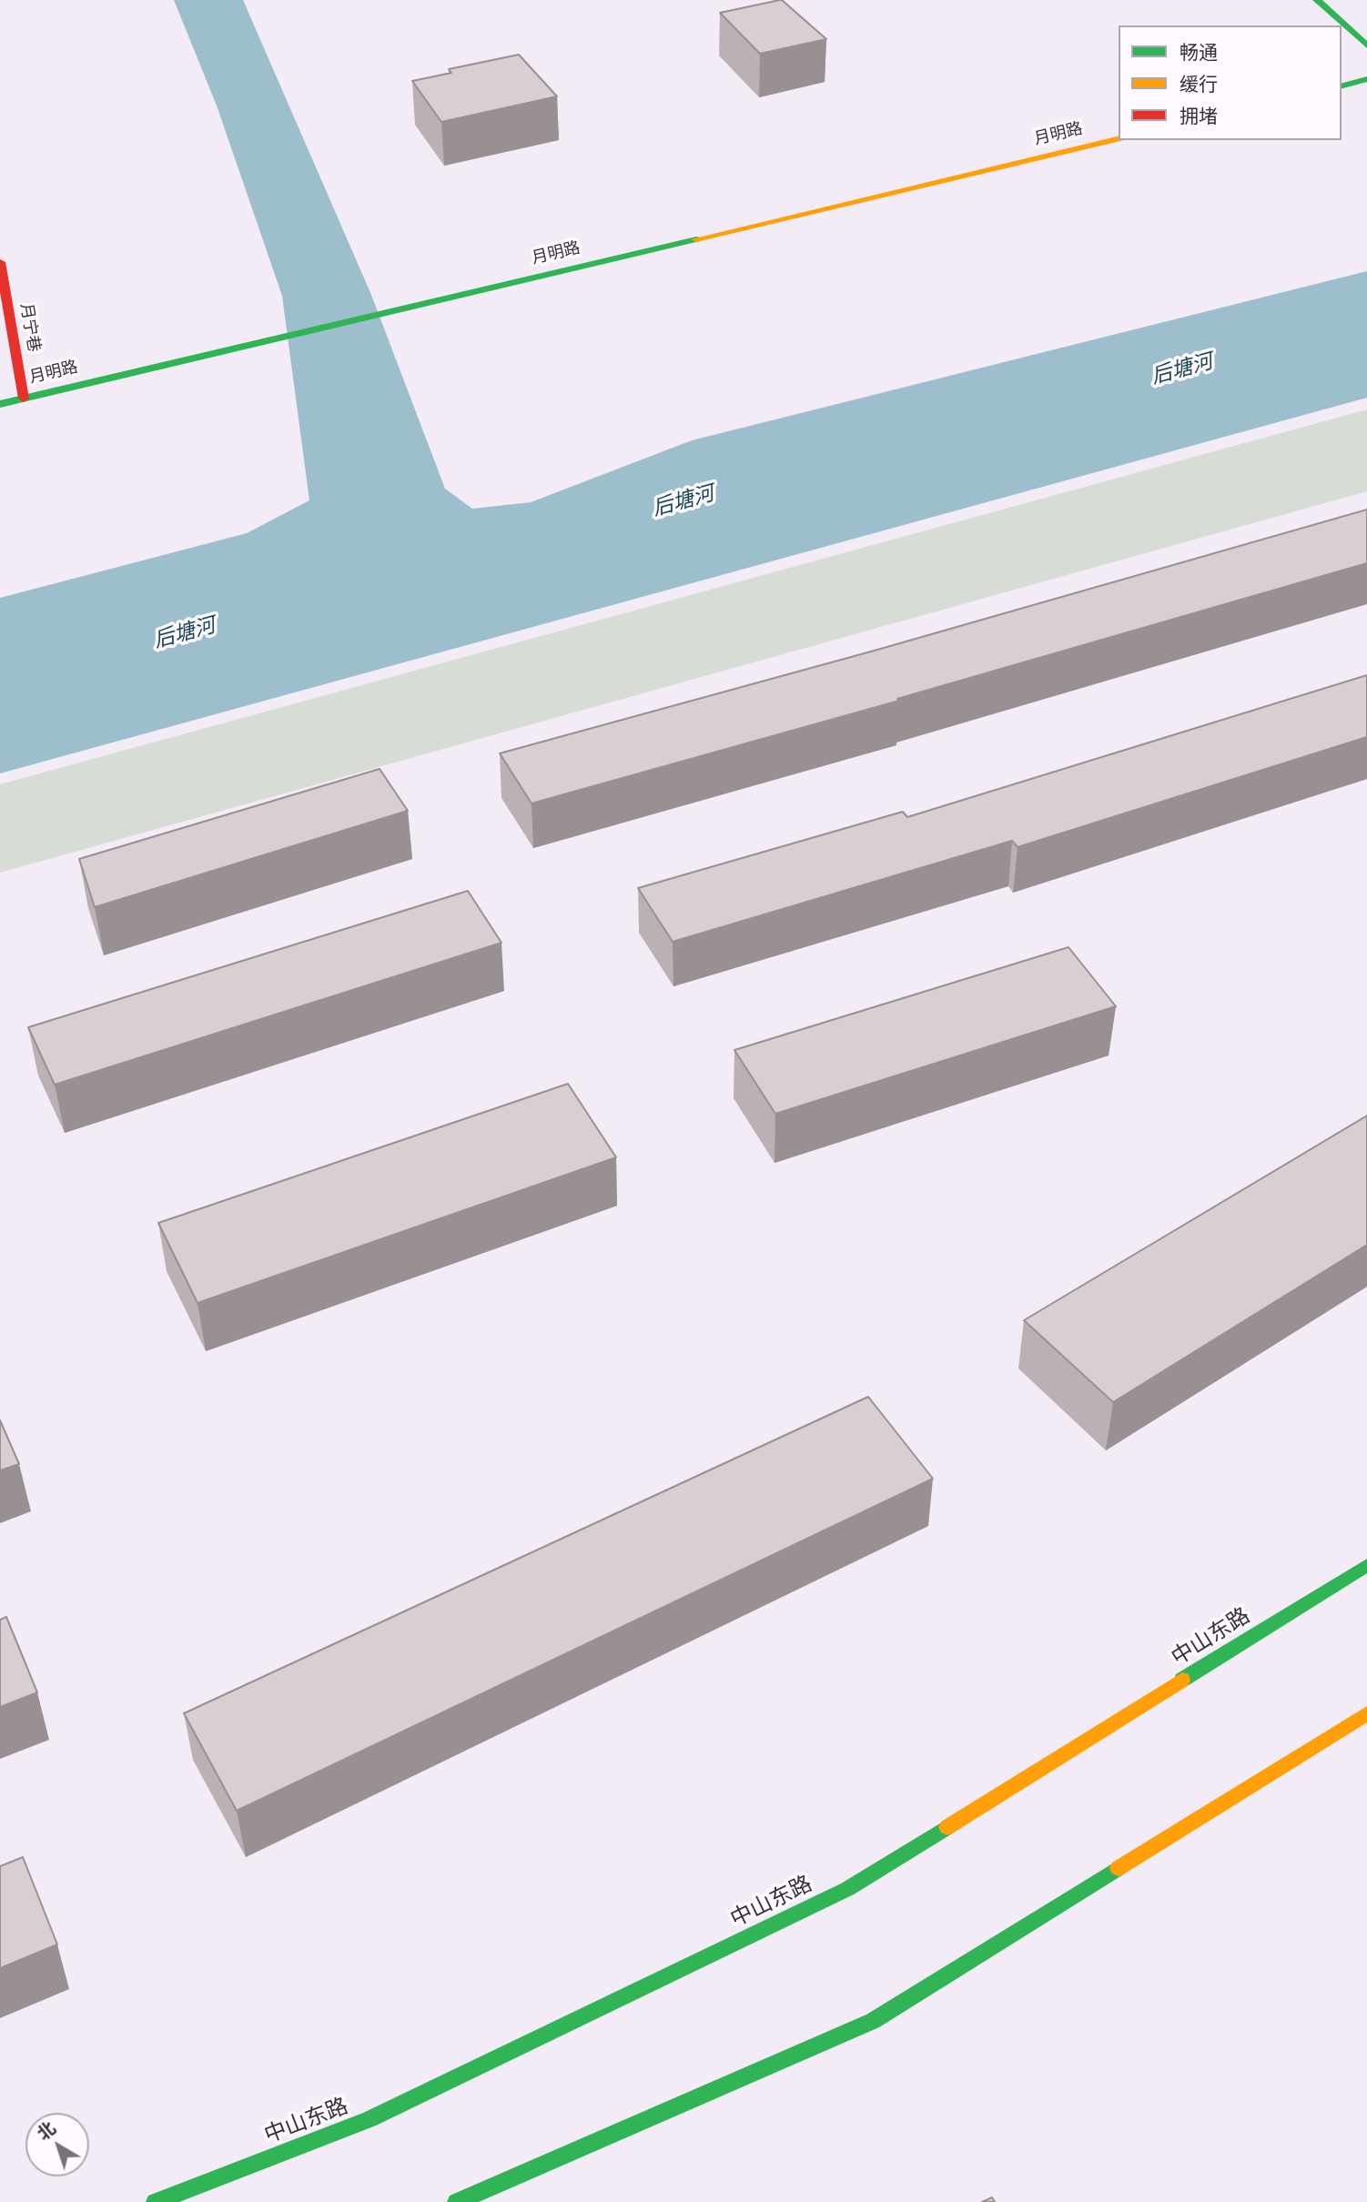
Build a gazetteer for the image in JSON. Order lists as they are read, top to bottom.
{
  "streets": {
    "main road": ["月明路", "月宁巷", "中山东路"]
  },
  "crossings": [
    ["月明路", "月宁巷"]
  ],
  "water": ["后塘河"],
  "legend": ["畅通", "缓行", "拥堵"],
  "north": "top left"
}
